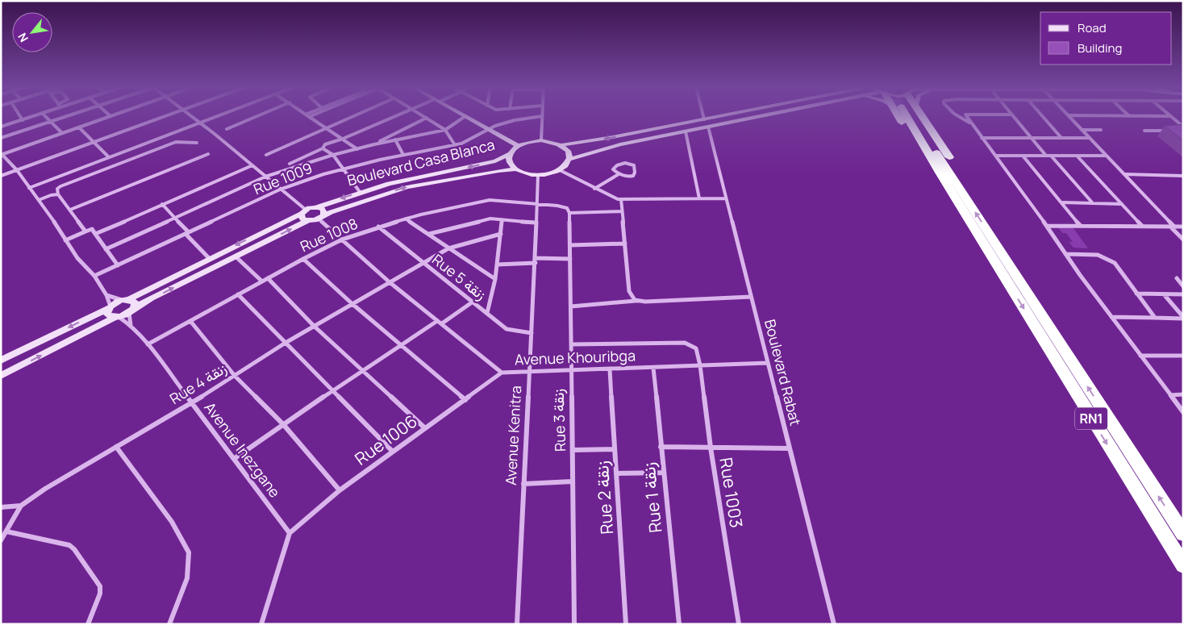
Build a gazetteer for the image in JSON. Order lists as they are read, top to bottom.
{
  "streets": {
    "highway": ["RN1"],
    "main road": ["Boulevard Casa Blanca"],
    "street": [
      "Rue 1009",
      "Rue 1008",
      "Rue 5 زنقة",
      "Avenue Khouribga",
      "Boulevard Rabat",
      "Rue 4 زنقة",
      "Rue 3 زنقة",
      "Avenue Kenitra",
      "Rue 1006",
      "Avenue Inezgane",
      "Rue 1003",
      "Rue 2 زنقة",
      "Rue 1 زنقة"
    ]
  },
  "crossings": [
    ["Boulevard Casa Blanca", "Avenue Khouribga"],
    ["Rue 1008", "Rue 5 زنقة"],
    ["Rue 1008", "Avenue Khouribga"],
    ["Rue 1008", "Avenue Kenitra"],
    ["Rue 1008", "Avenue Inezgane"],
    ["Rue 5 زنقة", "Rue 4 زنقة"],
    ["Rue 5 زنقة", "Avenue Kenitra"],
    ["Avenue Khouribga", "Boulevard Rabat"],
    ["Avenue Khouribga", "Rue 4 زنقة"],
    ["Avenue Khouribga", "Rue 3 زنقة"],
    ["Avenue Khouribga", "Avenue Kenitra"],
    ["Avenue Khouribga", "Rue 1006"],
    ["Avenue Khouribga", "Rue 1003"],
    ["Avenue Khouribga", "Rue 2 زنقة"],
    ["Avenue Khouribga", "Rue 1 زنقة"],
    ["Rue 4 زنقة", "Avenue Inezgane"],
    ["Rue 3 زنقة", "Rue 1003"],
    ["Rue 1006", "Avenue Inezgane"]
  ],
  "legend": ["Road", "Building"],
  "north": "bottom left"
}
